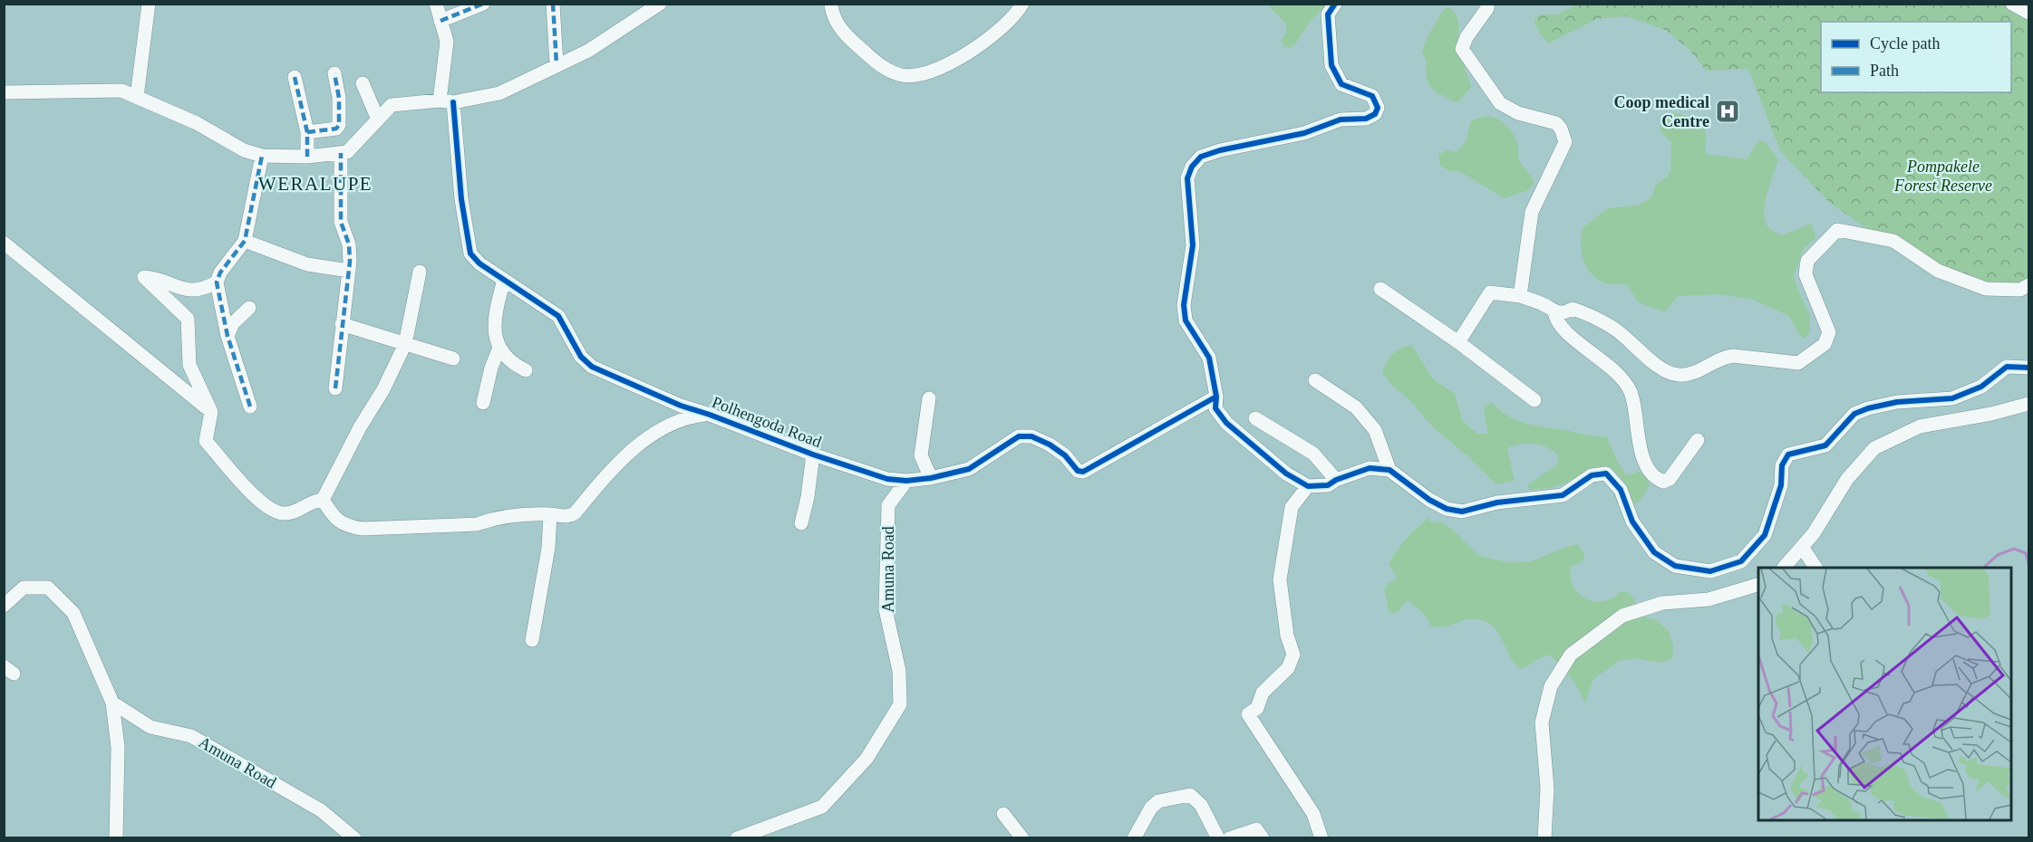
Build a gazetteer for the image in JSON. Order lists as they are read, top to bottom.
{
  "streets": {
    "street": ["Polhengoda Road", "Amuna Road"]
  },
  "crossings": [
    ["Polhengoda Road", "Amuna Road"]
  ],
  "districts": ["WERALUPE"],
  "parks": ["Pompakele Forest Reserve"],
  "places": {
    "hospital": ["Coop medical Centre"]
  },
  "legend": ["Cycle path", "Path"]
}
